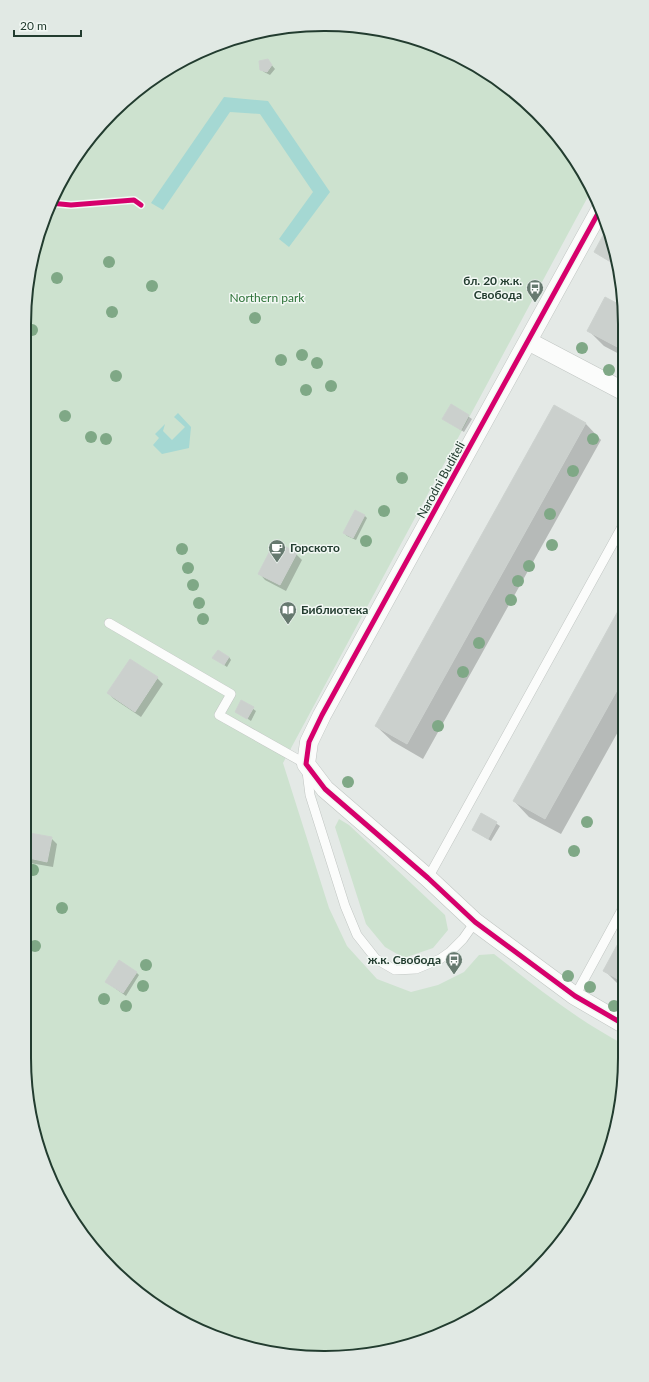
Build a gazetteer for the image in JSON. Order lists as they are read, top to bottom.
{
  "streets": {
    "street": ["Narodni Buditeli"]
  },
  "parks": ["Northern park"],
  "places": {
    "bus stop": ["бл. 20 ж.к. Свобода", "ж.к. Свобода"],
    "cafe": ["Горското"],
    "library": ["Библиотека"]
  },
  "scale_bar": "20 m"
}
